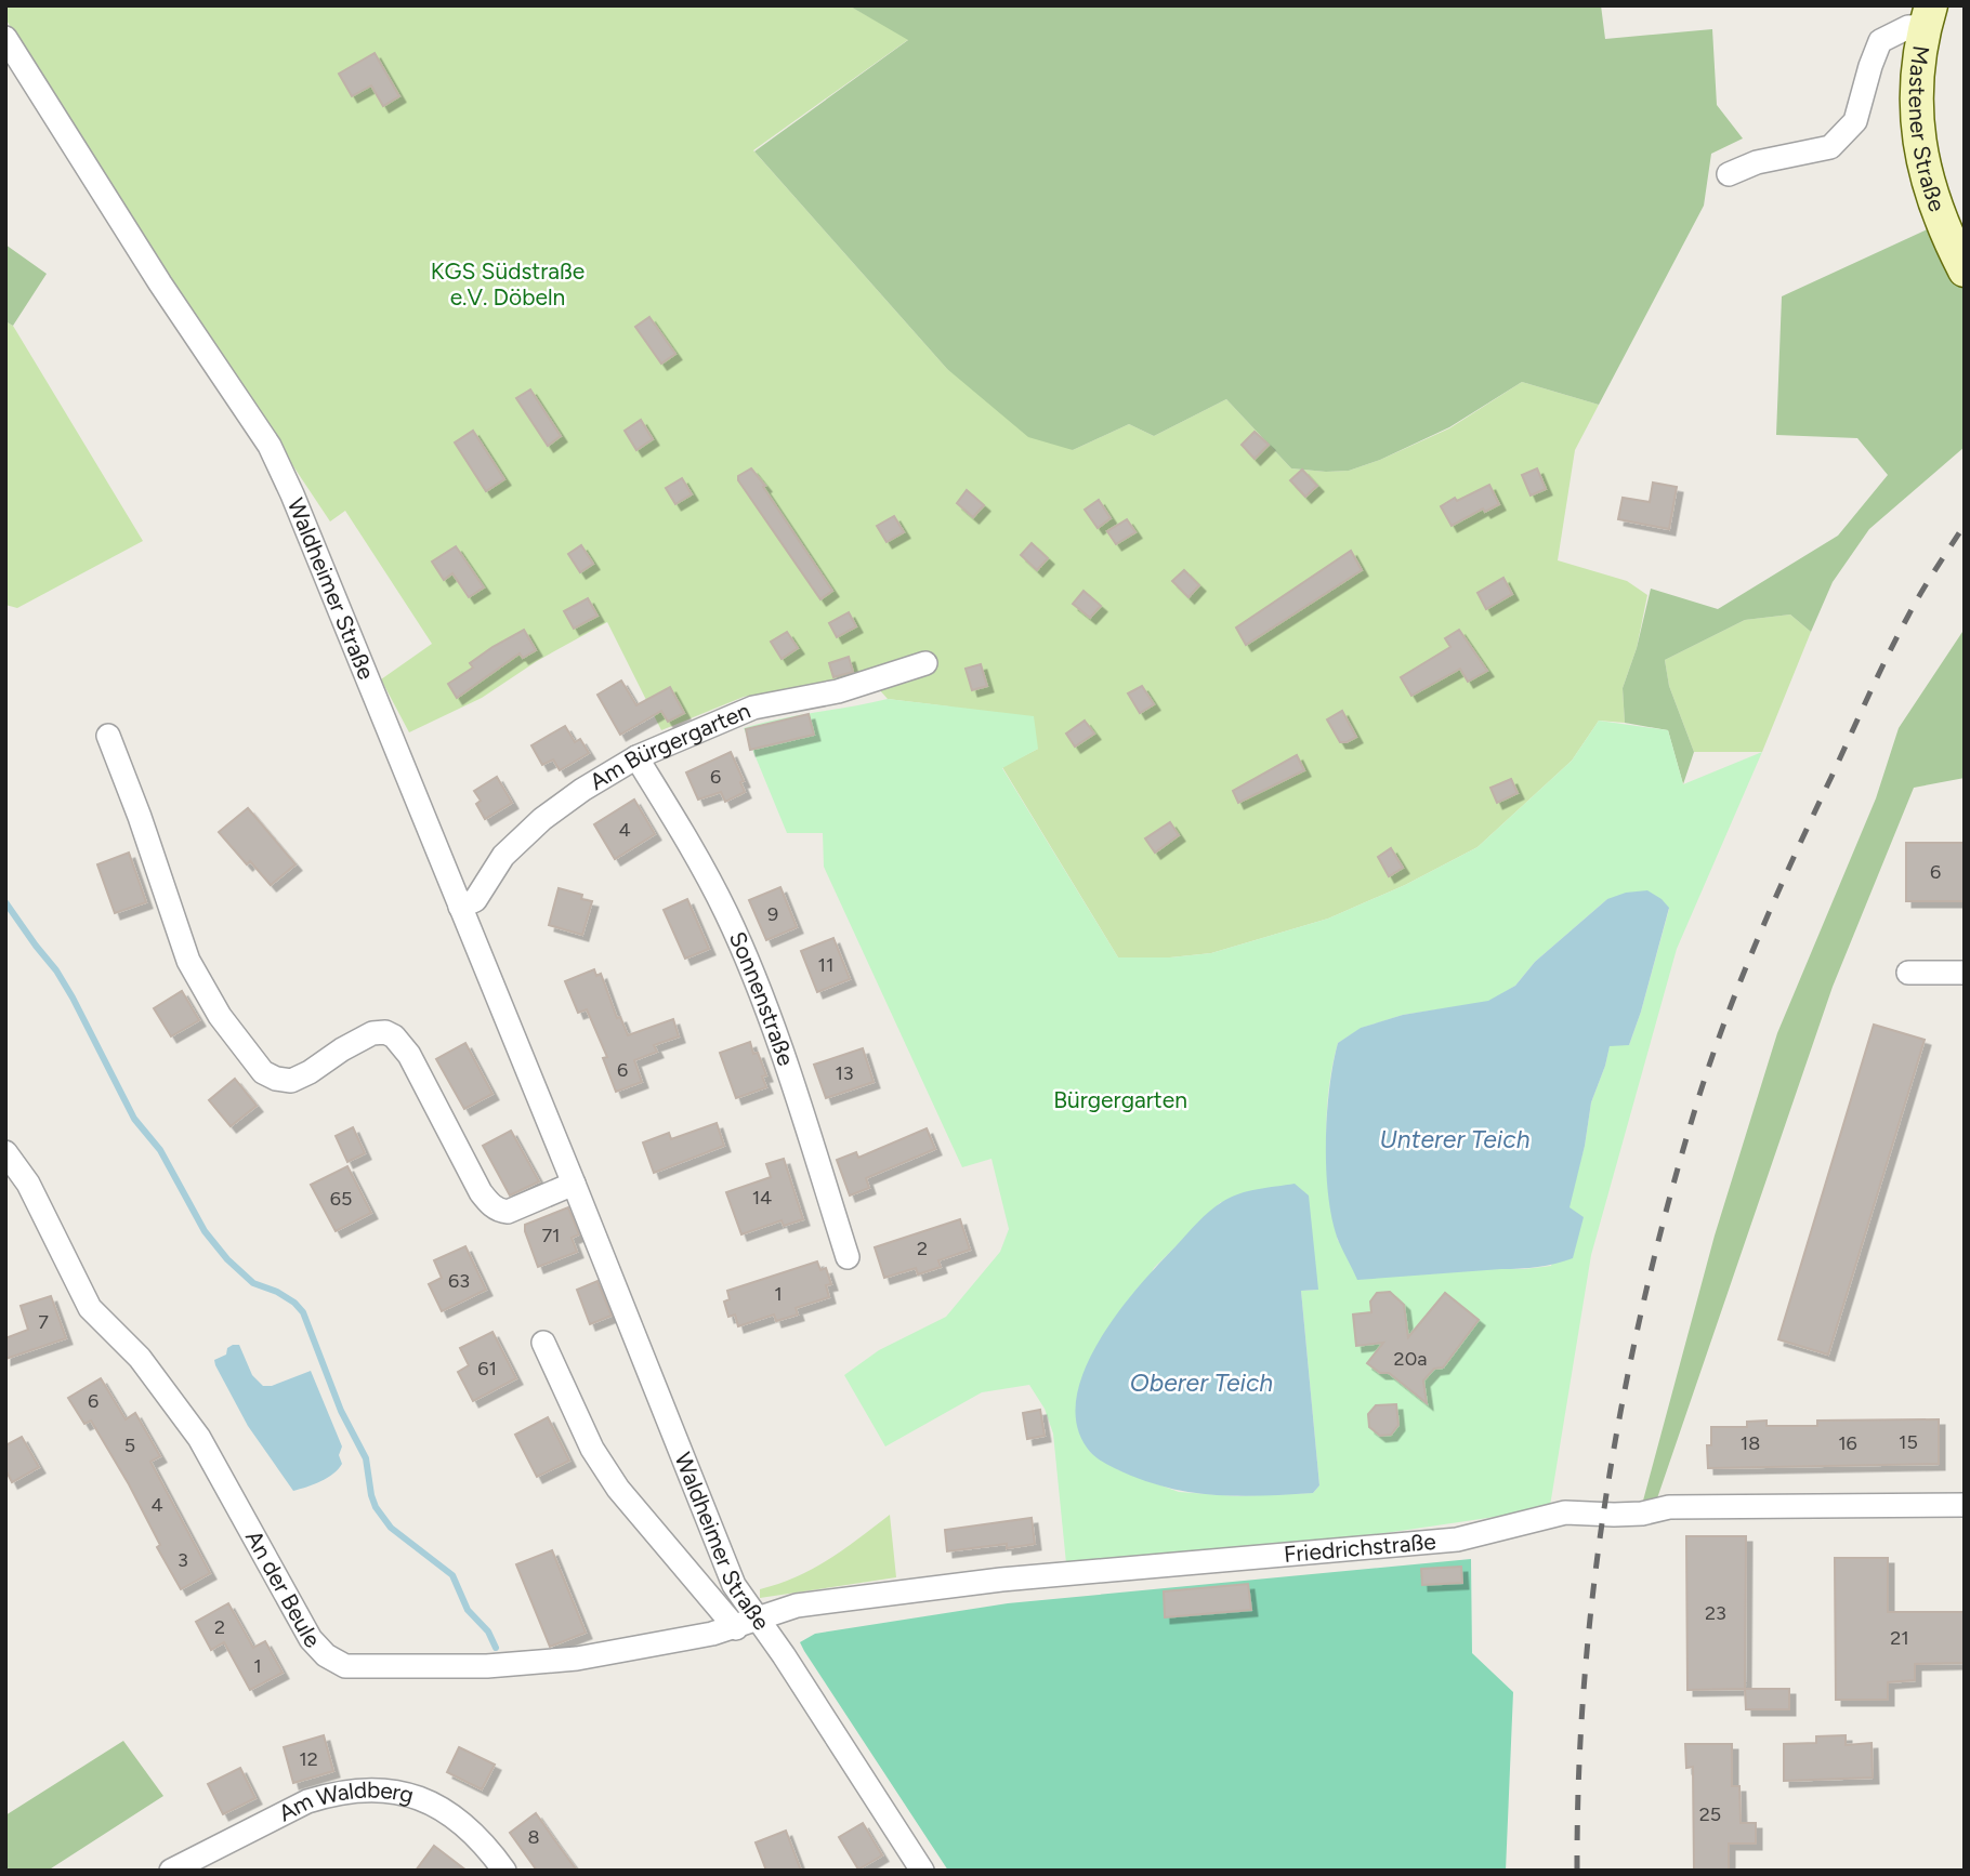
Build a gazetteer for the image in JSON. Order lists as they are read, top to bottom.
{
  "streets": {
    "main road": ["Mastener Straße"],
    "street": [
      "Waldheimer Straße",
      "Am Bürgergarten",
      "Sonnenstraße",
      "Friedrichstraße",
      "An der Beule",
      "Am Waldberg"
    ]
  },
  "crossings": [
    ["Waldheimer Straße", "Am Bürgergarten"],
    ["Waldheimer Straße", "Friedrichstraße"],
    ["Waldheimer Straße", "An der Beule"],
    ["Am Bürgergarten", "Sonnenstraße"],
    ["Friedrichstraße", "An der Beule"]
  ],
  "water": ["Unterer Teich", "Oberer Teich"],
  "parks": ["KGS Südstraße e.V. Döbeln", "Bürgergarten"],
  "house_numbers": [
    "6",
    "4",
    "6",
    "9",
    "11",
    "6",
    "13",
    "14",
    "65",
    "71",
    "2",
    "63",
    "1",
    "7",
    "20a",
    "61",
    "6",
    "15",
    "18",
    "16",
    "5",
    "4",
    "3",
    "23",
    "2",
    "21",
    "1",
    "12",
    "25",
    "8"
  ]
}
